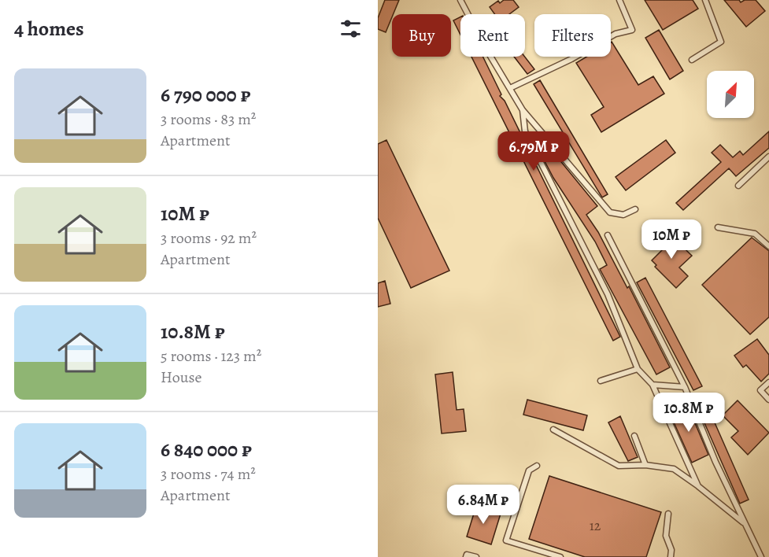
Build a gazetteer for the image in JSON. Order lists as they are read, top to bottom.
{
  "house_numbers": ["12"],
  "north": "top right",
  "page": {
    "heading": "4 homes",
    "chip": ["Buy", "Rent", "Filters"],
    "list": [
      {
        "name": "6 790 000 ₽",
        "note": "3 rooms · 83 m² · Apartment"
      },
      {
        "name": "10M ₽",
        "note": "3 rooms · 92 m² · Apartment"
      },
      {
        "name": "10.8M ₽",
        "note": "5 rooms · 123 m² · House"
      },
      {
        "name": "6 840 000 ₽",
        "note": "3 rooms · 74 m² · Apartment"
      }
    ],
    "price": [
      "6.79M ₽",
      "10M ₽",
      "10.8M ₽",
      "6.84M ₽"
    ]
  }
}
